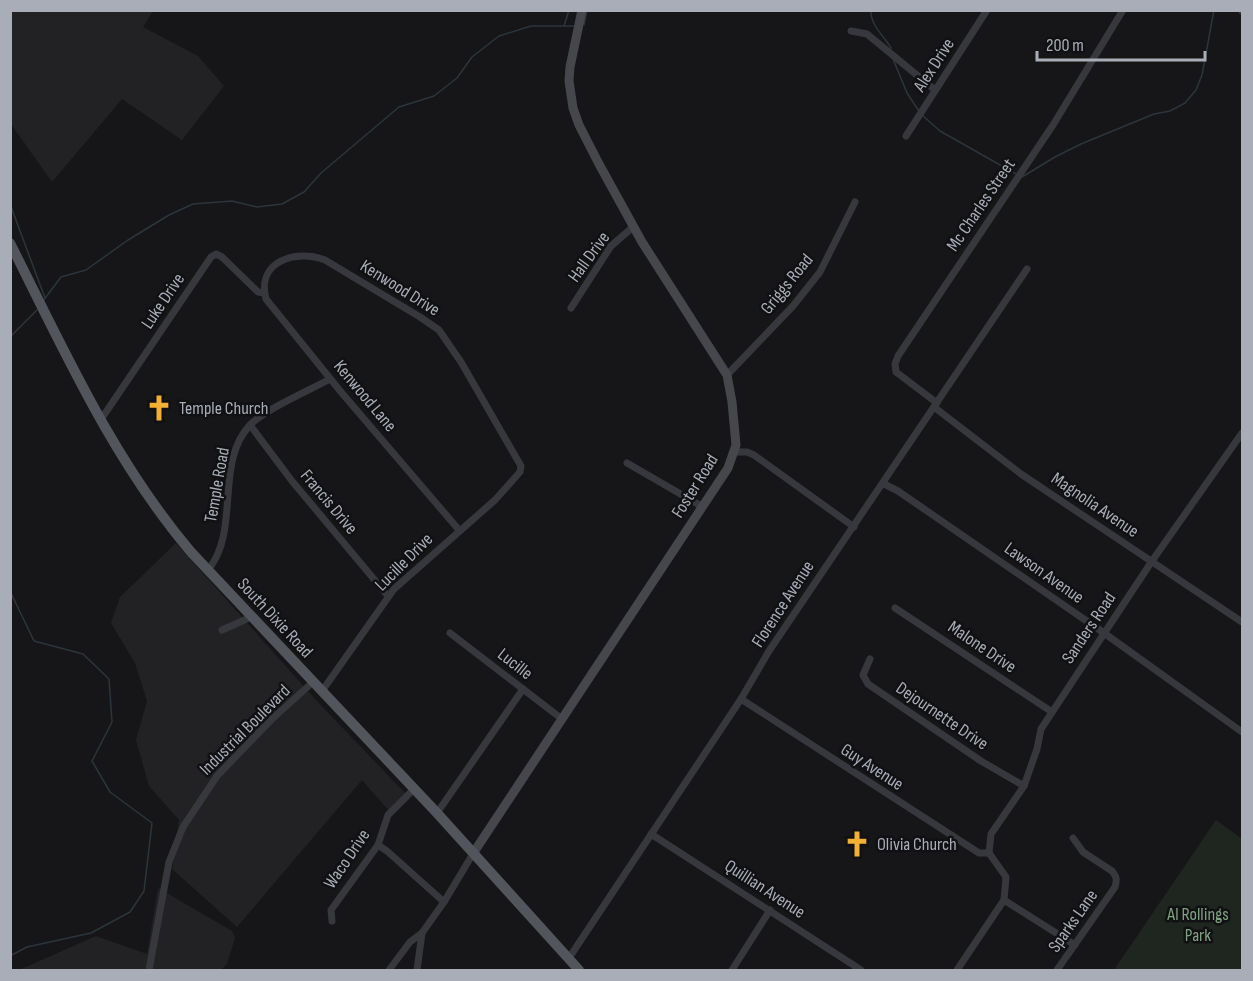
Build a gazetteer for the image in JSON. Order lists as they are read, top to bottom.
{
  "streets": {
    "main road": ["South Dixie Road"],
    "street": [
      "Alex Drive",
      "Mc Charles Street",
      "Hall Drive",
      "Griggs Road",
      "Kenwood Drive",
      "Luke Drive",
      "Kenwood Lane",
      "Temple Road",
      "Foster Road",
      "Francis Drive",
      "Magnolia Avenue",
      "Lucille Drive",
      "Lawson Avenue",
      "Florence Avenue",
      "Sanders Road",
      "Malone Drive",
      "Lucille",
      "Dejournette Drive",
      "Industrial Boulevard",
      "Guy Avenue",
      "Waco Drive",
      "Quillian Avenue",
      "Sparks Lane"
    ]
  },
  "crossings": [
    ["Mc Charles Street", "Magnolia Avenue"],
    ["Mc Charles Street", "Florence Avenue"],
    ["Hall Drive", "Foster Road"],
    ["Griggs Road", "Foster Road"],
    ["Kenwood Drive", "Luke Drive"],
    ["Kenwood Drive", "Kenwood Lane"],
    ["Kenwood Drive", "Lucille Drive"],
    ["Luke Drive", "Kenwood Lane"],
    ["Luke Drive", "South Dixie Road"],
    ["Kenwood Lane", "Temple Road"],
    ["Kenwood Lane", "Lucille Drive"],
    ["Temple Road", "Francis Drive"],
    ["Temple Road", "South Dixie Road"],
    ["Foster Road", "South Dixie Road"],
    ["Foster Road", "Lucille"],
    ["Francis Drive", "Lucille Drive"],
    ["Magnolia Avenue", "Florence Avenue"],
    ["Magnolia Avenue", "Sanders Road"],
    ["Lucille Drive", "South Dixie Road"],
    ["Lawson Avenue", "Florence Avenue"],
    ["Lawson Avenue", "Sanders Road"],
    ["Florence Avenue", "South Dixie Road"],
    ["Florence Avenue", "Guy Avenue"],
    ["Florence Avenue", "Quillian Avenue"],
    ["South Dixie Road", "Industrial Boulevard"],
    ["South Dixie Road", "Waco Drive"],
    ["Sanders Road", "Malone Drive"],
    ["Sanders Road", "Dejournette Drive"],
    ["Sanders Road", "Guy Avenue"]
  ],
  "parks": ["Al Rollings Park"],
  "places": {
    "church": ["Temple Church", "Olivia Church"]
  },
  "scale_bar": "200 m"
}
